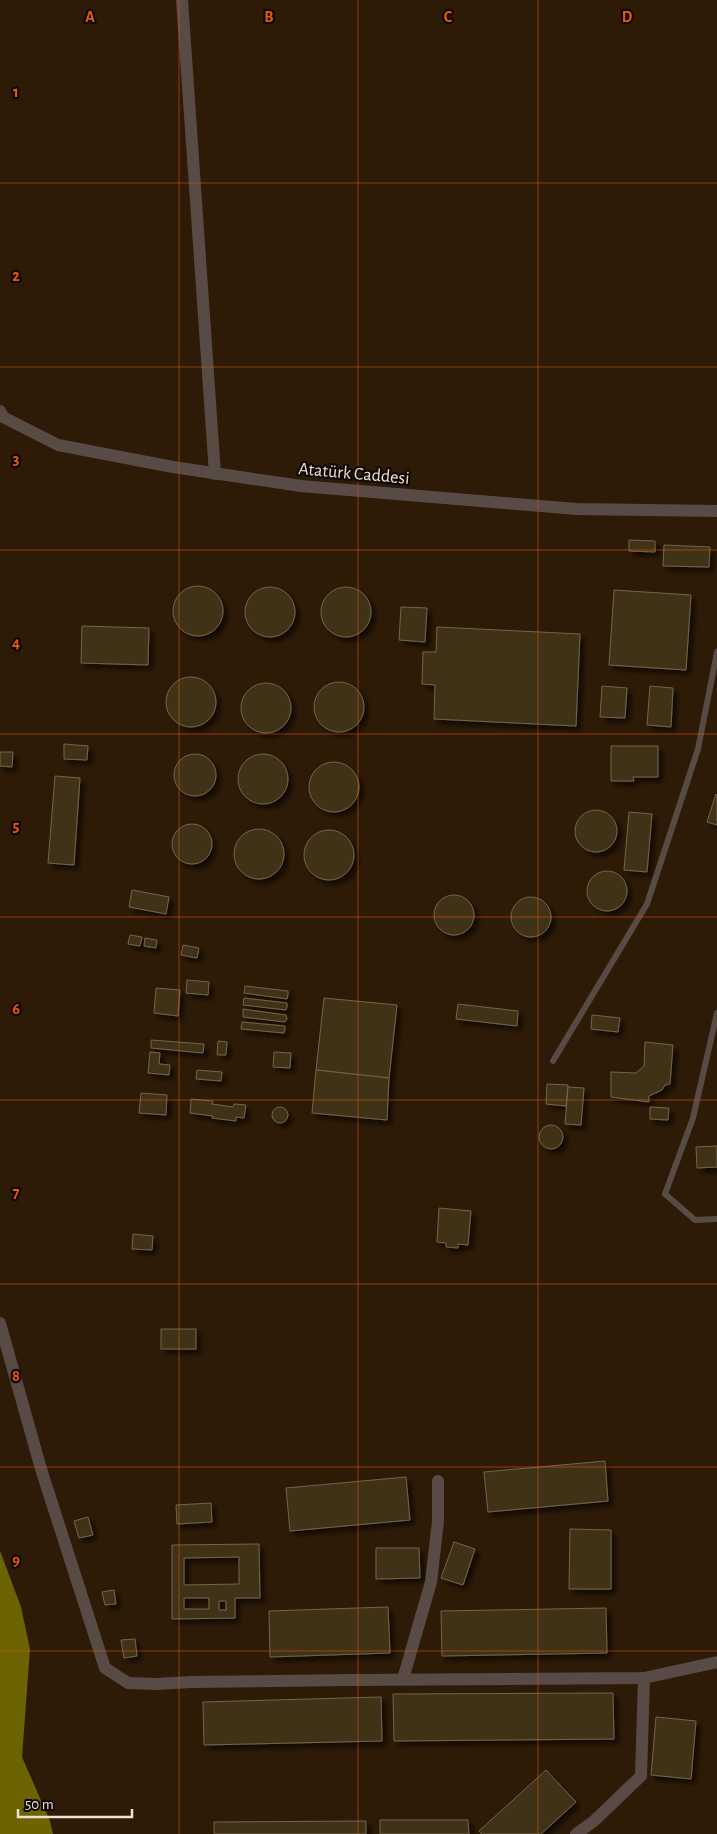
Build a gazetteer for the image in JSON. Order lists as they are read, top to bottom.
{
  "streets": {
    "street": ["Atatürk Caddesi"]
  },
  "scale_bar": "50 m",
  "grid": {
    "columns": [
      "A",
      "B",
      "C",
      "D"
    ],
    "rows": [
      "1",
      "2",
      "3",
      "4",
      "5",
      "6",
      "7",
      "8",
      "9"
    ]
  }
}
